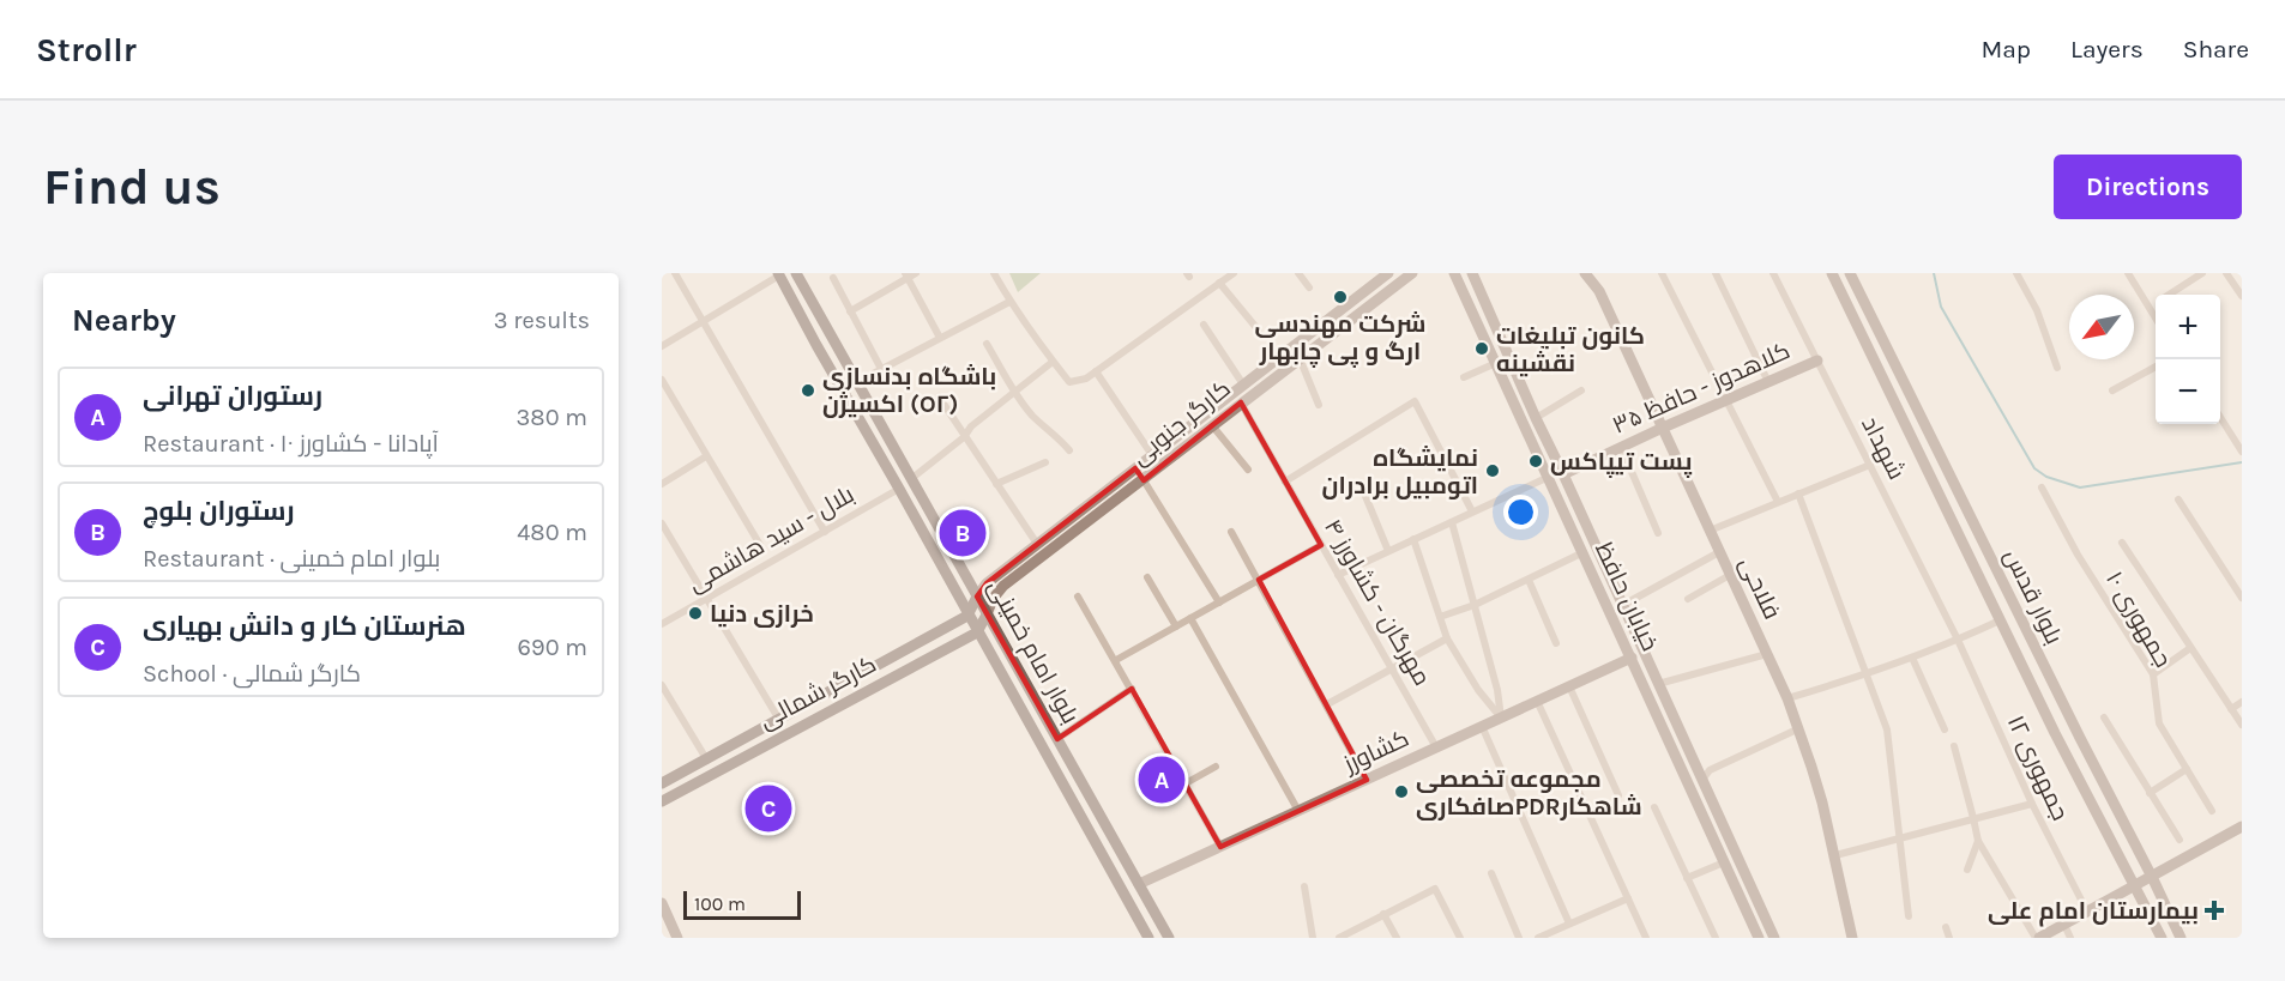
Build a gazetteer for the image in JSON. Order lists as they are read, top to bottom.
{
  "streets": {
    "main road": [
      "کلاهدوز - حافظ ۳۵",
      "کارگر جنوبی",
      "فلاحی",
      "خیابان حافظ",
      "بلوار قدس",
      "بلوار امام خمینی",
      "کارگر شمالی",
      "کشاورز"
    ],
    "street": [
      "شهداد",
      "بلال - سید هاشمی",
      "مهرگان - کشاورز ۴",
      "جمهوری ۱۰",
      "جمهوری ۱۲"
    ]
  },
  "crossings": [
    ["کلاهدوز - حافظ ۳۵", "شهداد"],
    ["کلاهدوز - حافظ ۳۵", "فلاحی"],
    ["کلاهدوز - حافظ ۳۵", "خیابان حافظ"],
    ["کارگر جنوبی", "مهرگان - کشاورز ۴"],
    ["کارگر جنوبی", "بلوار امام خمینی"],
    ["شهداد", "جمهوری ۱۲"],
    ["بلال - سید هاشمی", "بلوار امام خمینی"],
    ["خیابان حافظ", "کشاورز"],
    ["مهرگان - کشاورز ۴", "کشاورز"],
    ["بلوار امام خمینی", "کارگر شمالی"],
    ["بلوار امام خمینی", "کشاورز"]
  ],
  "places": {
    "other": [
      "شرکت مهندسی ارگ و پی چابهار",
      "کانون تبلیغات نقشینه",
      "باشگاه بدنسازی اکسیژن (O۲)",
      "پست تیپاکس",
      "نمایشگاه اتومبیل برادران",
      "خرازی دنیا",
      "مجموعه تخصصی صافکاریPDRشاهکار"
    ],
    "health": ["بیمارستان امام علی"]
  },
  "scale_bar": "100 m",
  "north": "bottom left",
  "page": {
    "header": "Strollr",
    "nav": ["Map", "Layers", "Share"],
    "buttons": "Directions",
    "title": "Find us",
    "heading": ["Nearby", "3 results"],
    "map_buttons": ["+", "−"],
    "list": [
      {
        "mark": "A",
        "name": "رستوران تهرانی",
        "note": "Restaurant · آپادانا - کشاورز ۱۰",
        "value": "380 m"
      },
      {
        "mark": "B",
        "name": "رستوران بلوچ",
        "note": "Restaurant · بلوار امام خمینی",
        "value": "480 m"
      },
      {
        "mark": "C",
        "name": "هنرستان کار و دانش بهیاری",
        "note": "School · کارگر شمالی",
        "value": "690 m"
      }
    ],
    "pins": ["B", "A", "C"],
    "scale": "100 m"
  }
}
